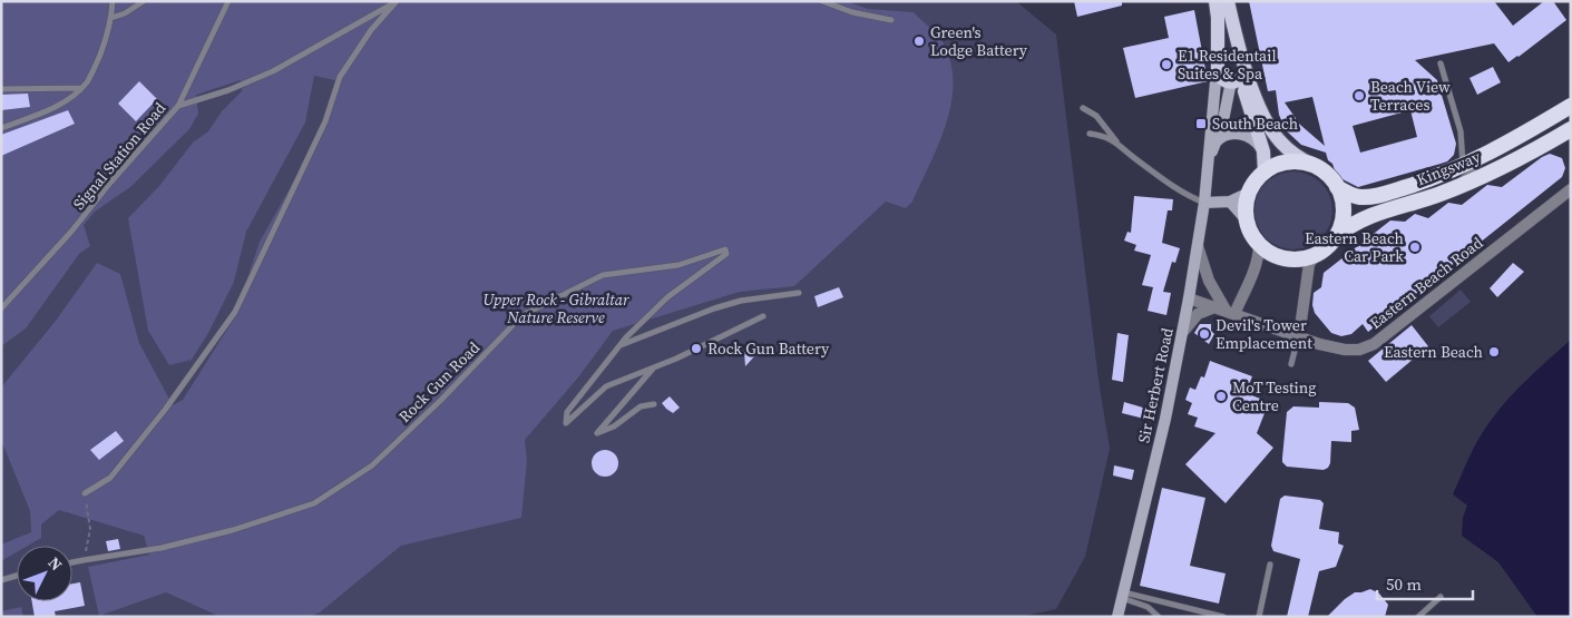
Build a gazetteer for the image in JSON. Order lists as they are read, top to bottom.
{
  "streets": {
    "highway": ["Kingsway"],
    "main road": ["Sir Herbert Road"],
    "street": ["Eastern Beach Road"],
    "lane": ["Signal Station Road", "Rock Gun Road"]
  },
  "crossings": [
    ["Eastern Beach Road", "Sir Herbert Road"]
  ],
  "parks": ["Upper Rock - Gibraltar Nature Reserve"],
  "places": {
    "other": [
      "Green's Lodge Battery",
      "E1 Residentail Suites & Spa",
      "Beach View Terraces",
      "Eastern Beach Car Park",
      "Devil's Tower Emplacement",
      "Rock Gun Battery",
      "Eastern Beach",
      "MoT Testing Centre"
    ],
    "transit": ["South Beach"]
  },
  "scale_bar": "50 m",
  "north": "top right"
}
